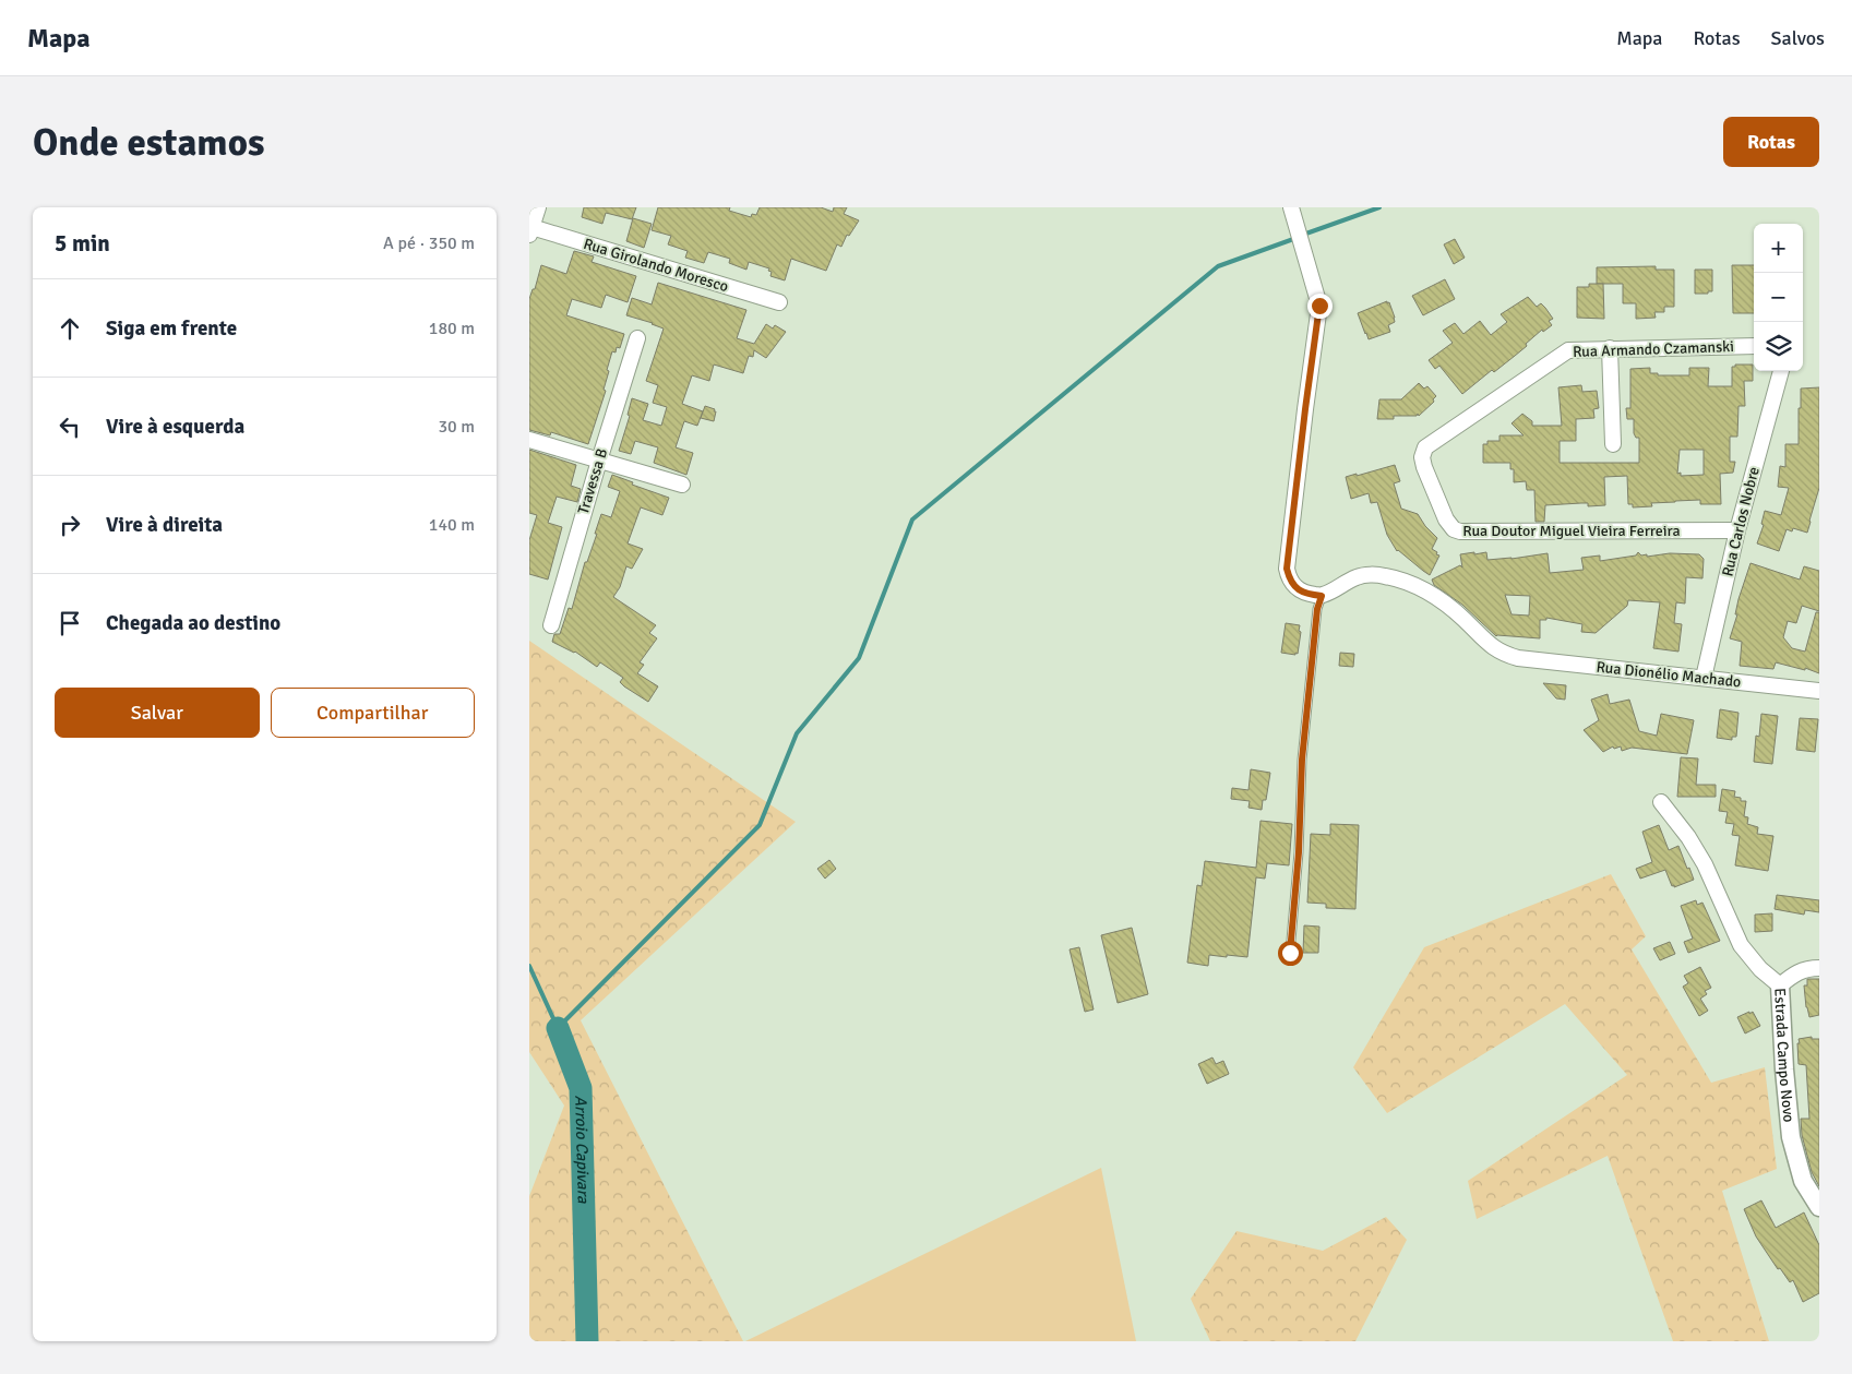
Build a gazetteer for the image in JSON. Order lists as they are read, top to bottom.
{
  "streets": {
    "street": [
      "Rua Girolando Moresco",
      "Rua Armando Czamanski",
      "Travessa B",
      "Rua Carlos Nobre",
      "Rua Doutor Miguel Vieira Ferreira",
      "Rua Dionélio Machado",
      "Estrada Campo Novo"
    ]
  },
  "crossings": [
    ["Rua Armando Czamanski", "Rua Doutor Miguel Vieira Ferreira"],
    ["Rua Carlos Nobre", "Rua Doutor Miguel Vieira Ferreira"],
    ["Rua Carlos Nobre", "Rua Dionélio Machado"]
  ],
  "water": ["Arroio Capivara"],
  "page": {
    "header": "Mapa",
    "nav": ["Mapa", "Rotas", "Salvos"],
    "buttons": [
      "Rotas",
      ["Salvar", "Compartilhar"]
    ],
    "title": "Onde estamos",
    "heading": ["5 min", "A pé · 350 m"],
    "map_buttons": ["+", "−"],
    "list": [
      ["Siga em frente", "180 m"],
      ["Vire à esquerda", "30 m"],
      ["Vire à direita", "140 m"],
      "Chegada ao destino"
    ]
  }
}
